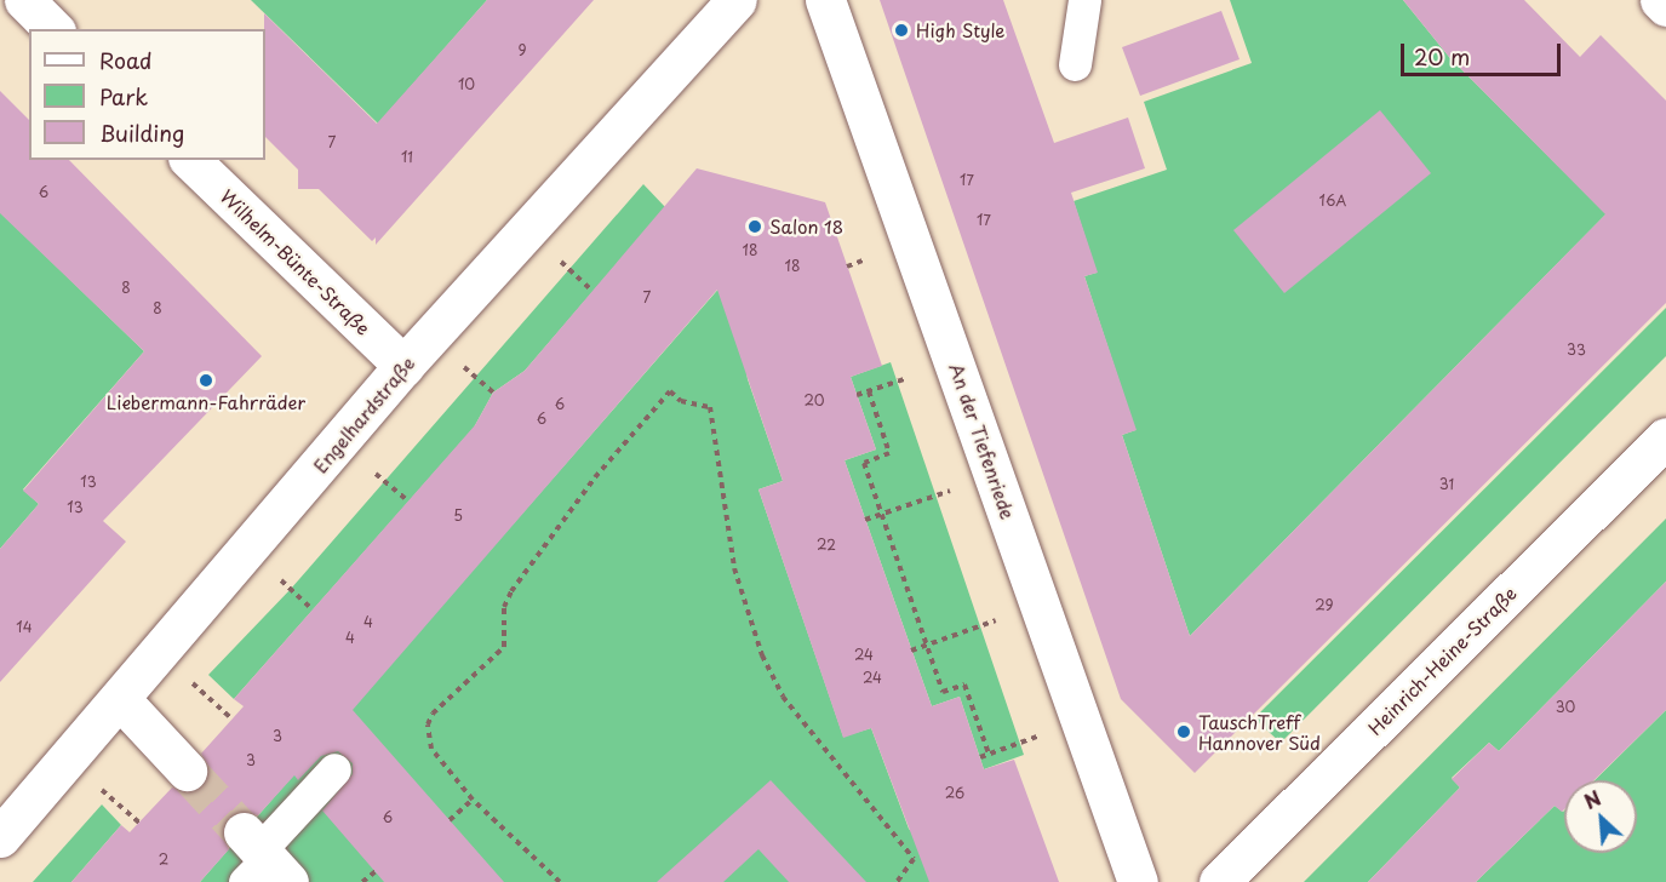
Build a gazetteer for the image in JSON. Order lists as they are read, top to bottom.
{
  "streets": {
    "street": [
      "Wilhelm-Bünte-Straße",
      "Engelhardstraße",
      "An der Tiefenriede",
      "Heinrich-Heine-Straße"
    ]
  },
  "crossings": [
    ["Wilhelm-Bünte-Straße", "Engelhardstraße"]
  ],
  "places": [
    "High Style",
    "Salon 18",
    "Liebermann-Fahrräder",
    "TauschTreff Hannover Süd"
  ],
  "house_numbers": [
    "9",
    "10",
    "7",
    "11",
    "17",
    "6",
    "16A",
    "17",
    "18",
    "18",
    "8",
    "7",
    "8",
    "33",
    "20",
    "6",
    "6",
    "13",
    "31",
    "13",
    "5",
    "22",
    "29",
    "4",
    "14",
    "4",
    "24",
    "24",
    "30",
    "3",
    "3",
    "26",
    "6",
    "2"
  ],
  "legend": ["Road", "Park", "Building"],
  "scale_bar": "20 m",
  "north": "top left"
}
